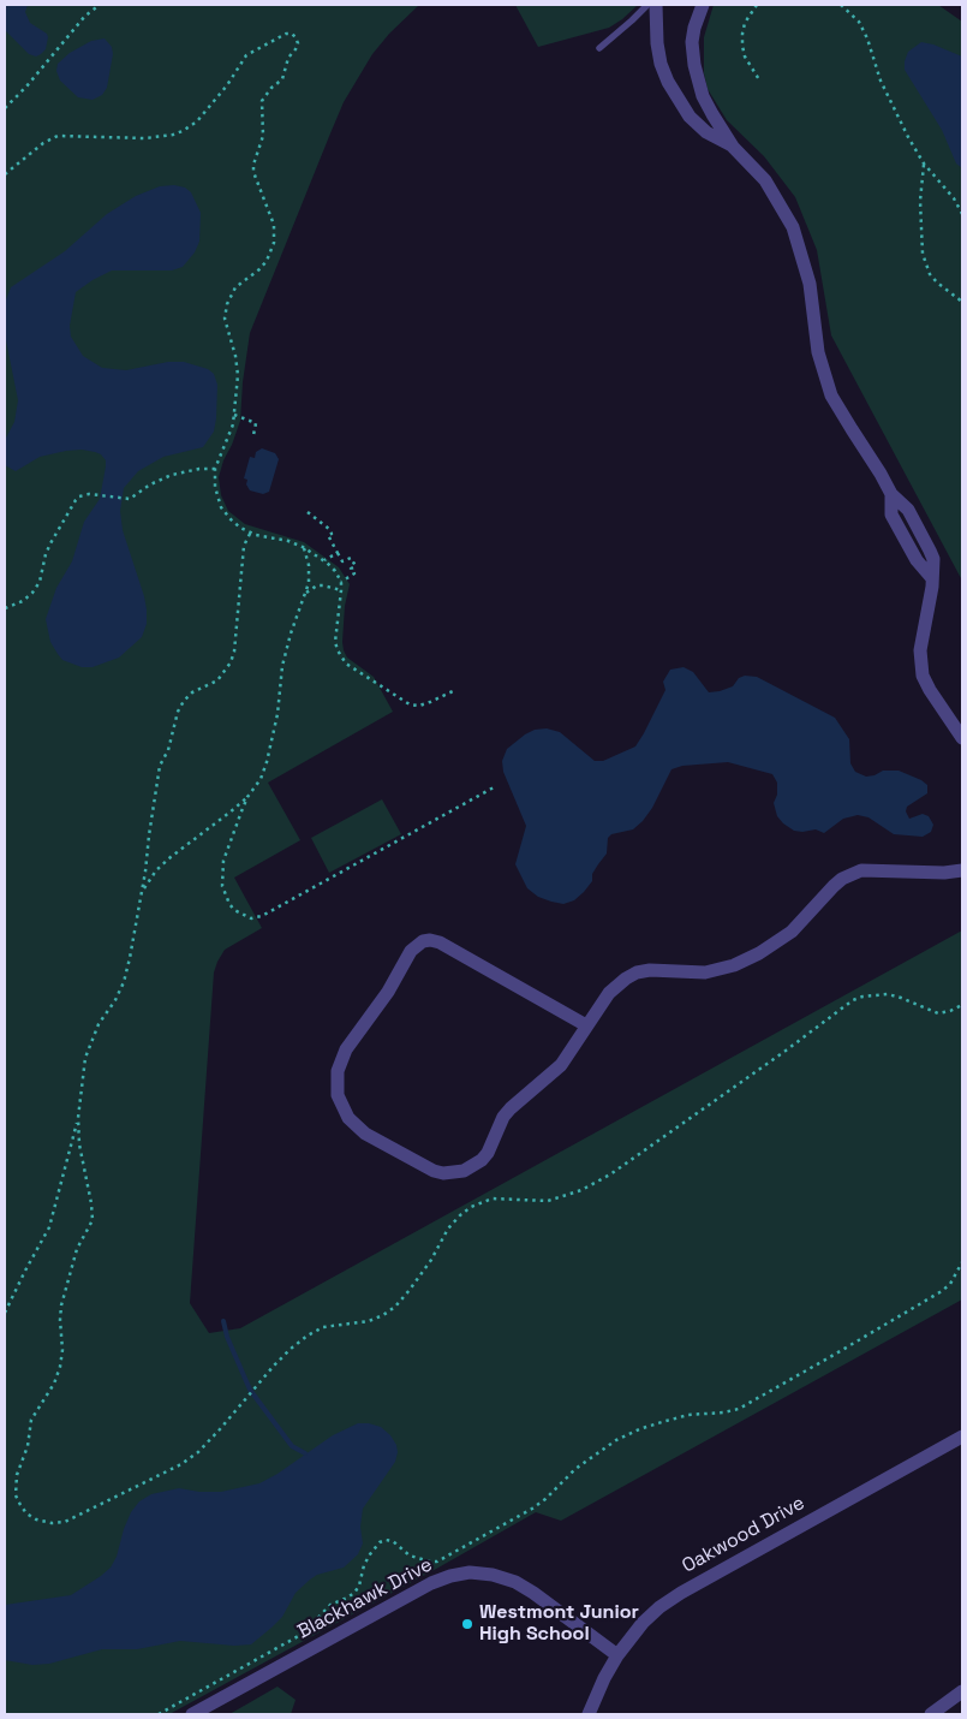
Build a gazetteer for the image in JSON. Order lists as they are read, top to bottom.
{
  "streets": {
    "street": ["Oakwood Drive", "Blackhawk Drive"]
  },
  "crossings": [
    ["Oakwood Drive", "Blackhawk Drive"]
  ],
  "places": ["Westmont Junior High School"]
}
